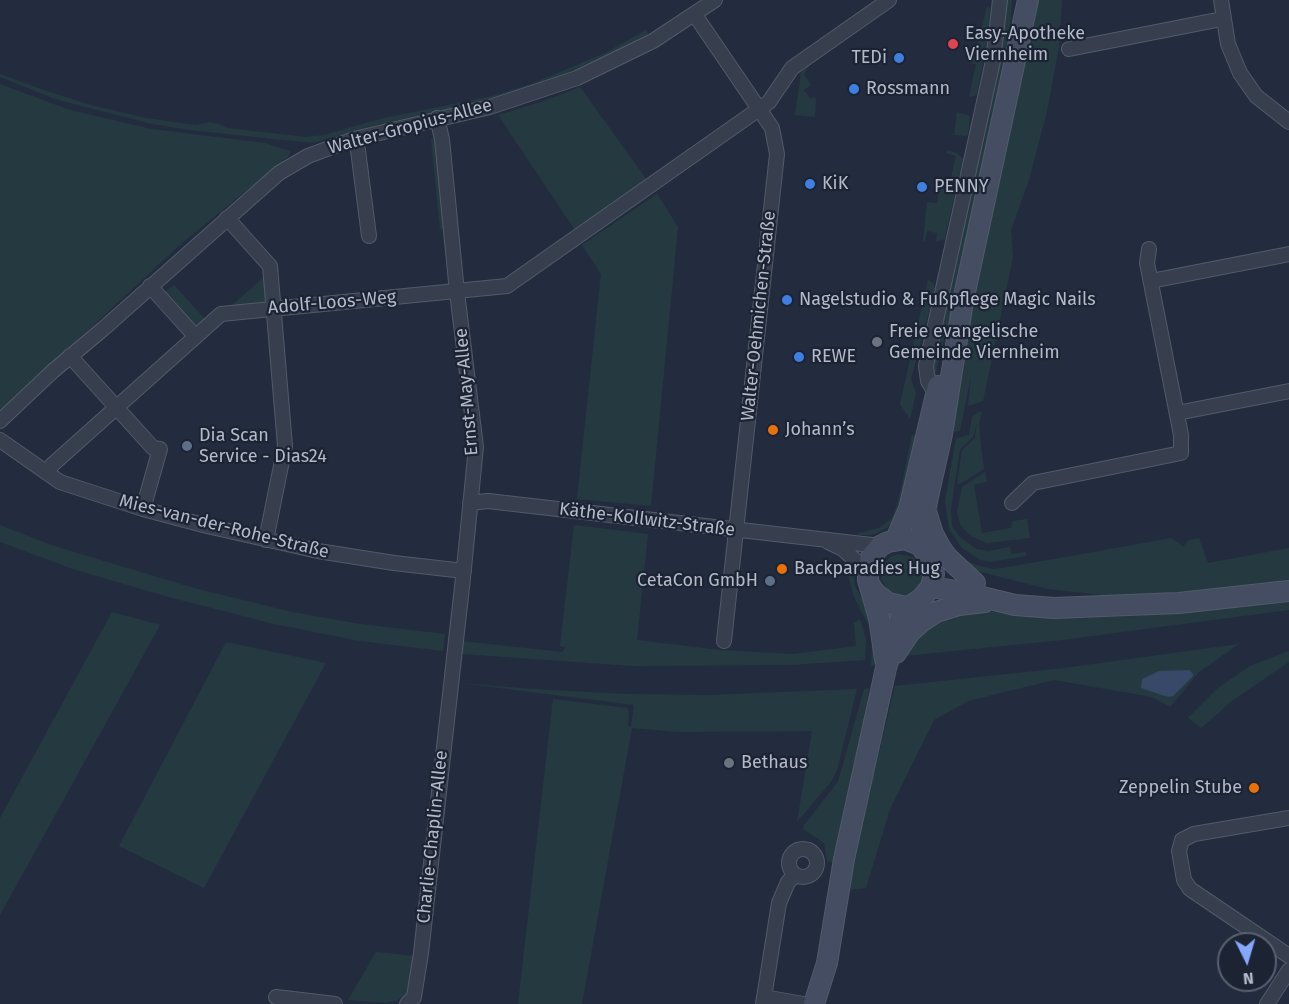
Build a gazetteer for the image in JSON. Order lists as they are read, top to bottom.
{
  "streets": {
    "street": [
      "Walter-Gropius-Allee",
      "Adolf-Loos-Weg",
      "Walter-Oehmichen-Straße",
      "Ernst-May-Allee",
      "Käthe-Kollwitz-Straße",
      "Mies-van-der-Rohe-Straße",
      "Charlie-Chaplin-Allee"
    ]
  },
  "crossings": [
    ["Walter-Gropius-Allee", "Walter-Oehmichen-Straße"],
    ["Walter-Gropius-Allee", "Ernst-May-Allee"],
    ["Adolf-Loos-Weg", "Walter-Oehmichen-Straße"],
    ["Adolf-Loos-Weg", "Ernst-May-Allee"],
    ["Adolf-Loos-Weg", "Mies-van-der-Rohe-Straße"],
    ["Walter-Oehmichen-Straße", "Käthe-Kollwitz-Straße"],
    ["Ernst-May-Allee", "Käthe-Kollwitz-Straße"],
    ["Ernst-May-Allee", "Mies-van-der-Rohe-Straße"],
    ["Ernst-May-Allee", "Charlie-Chaplin-Allee"]
  ],
  "places": [
    "Easy-Apotheke Viernheim",
    "TEDi",
    "Rossmann",
    "KiK",
    "PENNY",
    "Nagelstudio & Fußpflege Magic Nails",
    "Freie evangelische Gemeinde Viernheim",
    "REWE",
    "Johann’s",
    "Dia Scan Service - Dias24",
    "Backparadies Hug",
    "CetaCon GmbH",
    "Bethaus",
    "Zeppelin Stube"
  ],
  "north": "bottom"
}
